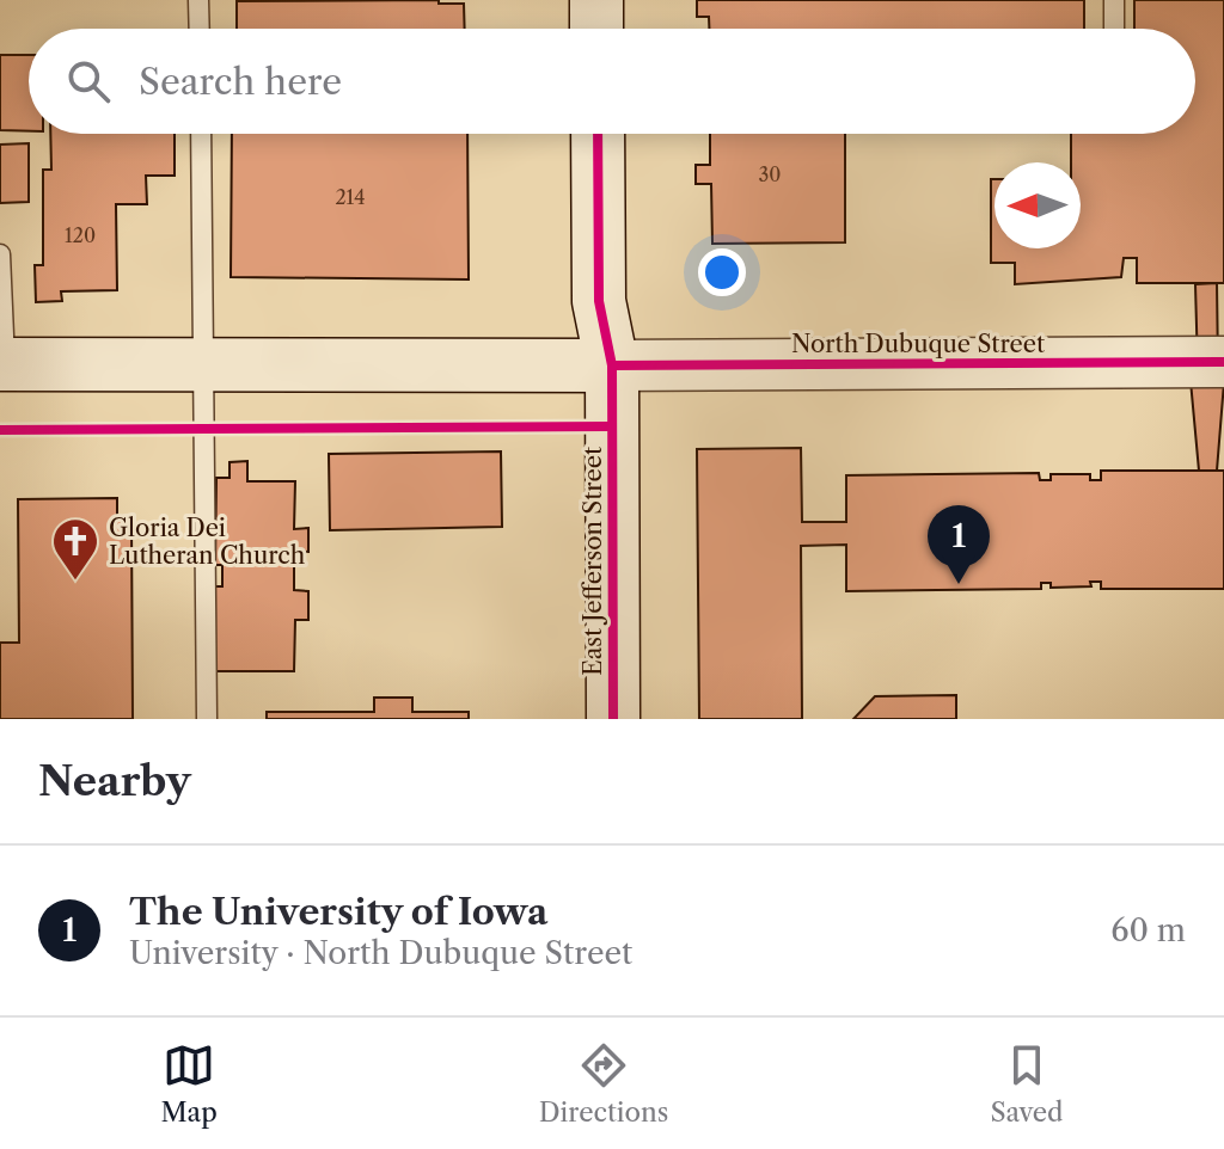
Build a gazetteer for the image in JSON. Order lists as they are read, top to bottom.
{
  "streets": {
    "main road": ["North Dubuque Street", "East Jefferson Street"]
  },
  "crossings": [
    ["North Dubuque Street", "East Jefferson Street"]
  ],
  "places": {
    "church": ["Gloria Dei Lutheran Church"]
  },
  "house_numbers": ["30", "214", "120"],
  "north": "left",
  "page": {
    "search": "Search here",
    "pins": "1",
    "heading": "Nearby",
    "list": [
      {
        "mark": "1",
        "name": "The University of Iowa",
        "note": "University · North Dubuque Street",
        "value": "60 m"
      }
    ],
    "nav": ["Map", "Directions", "Saved"]
  }
}
